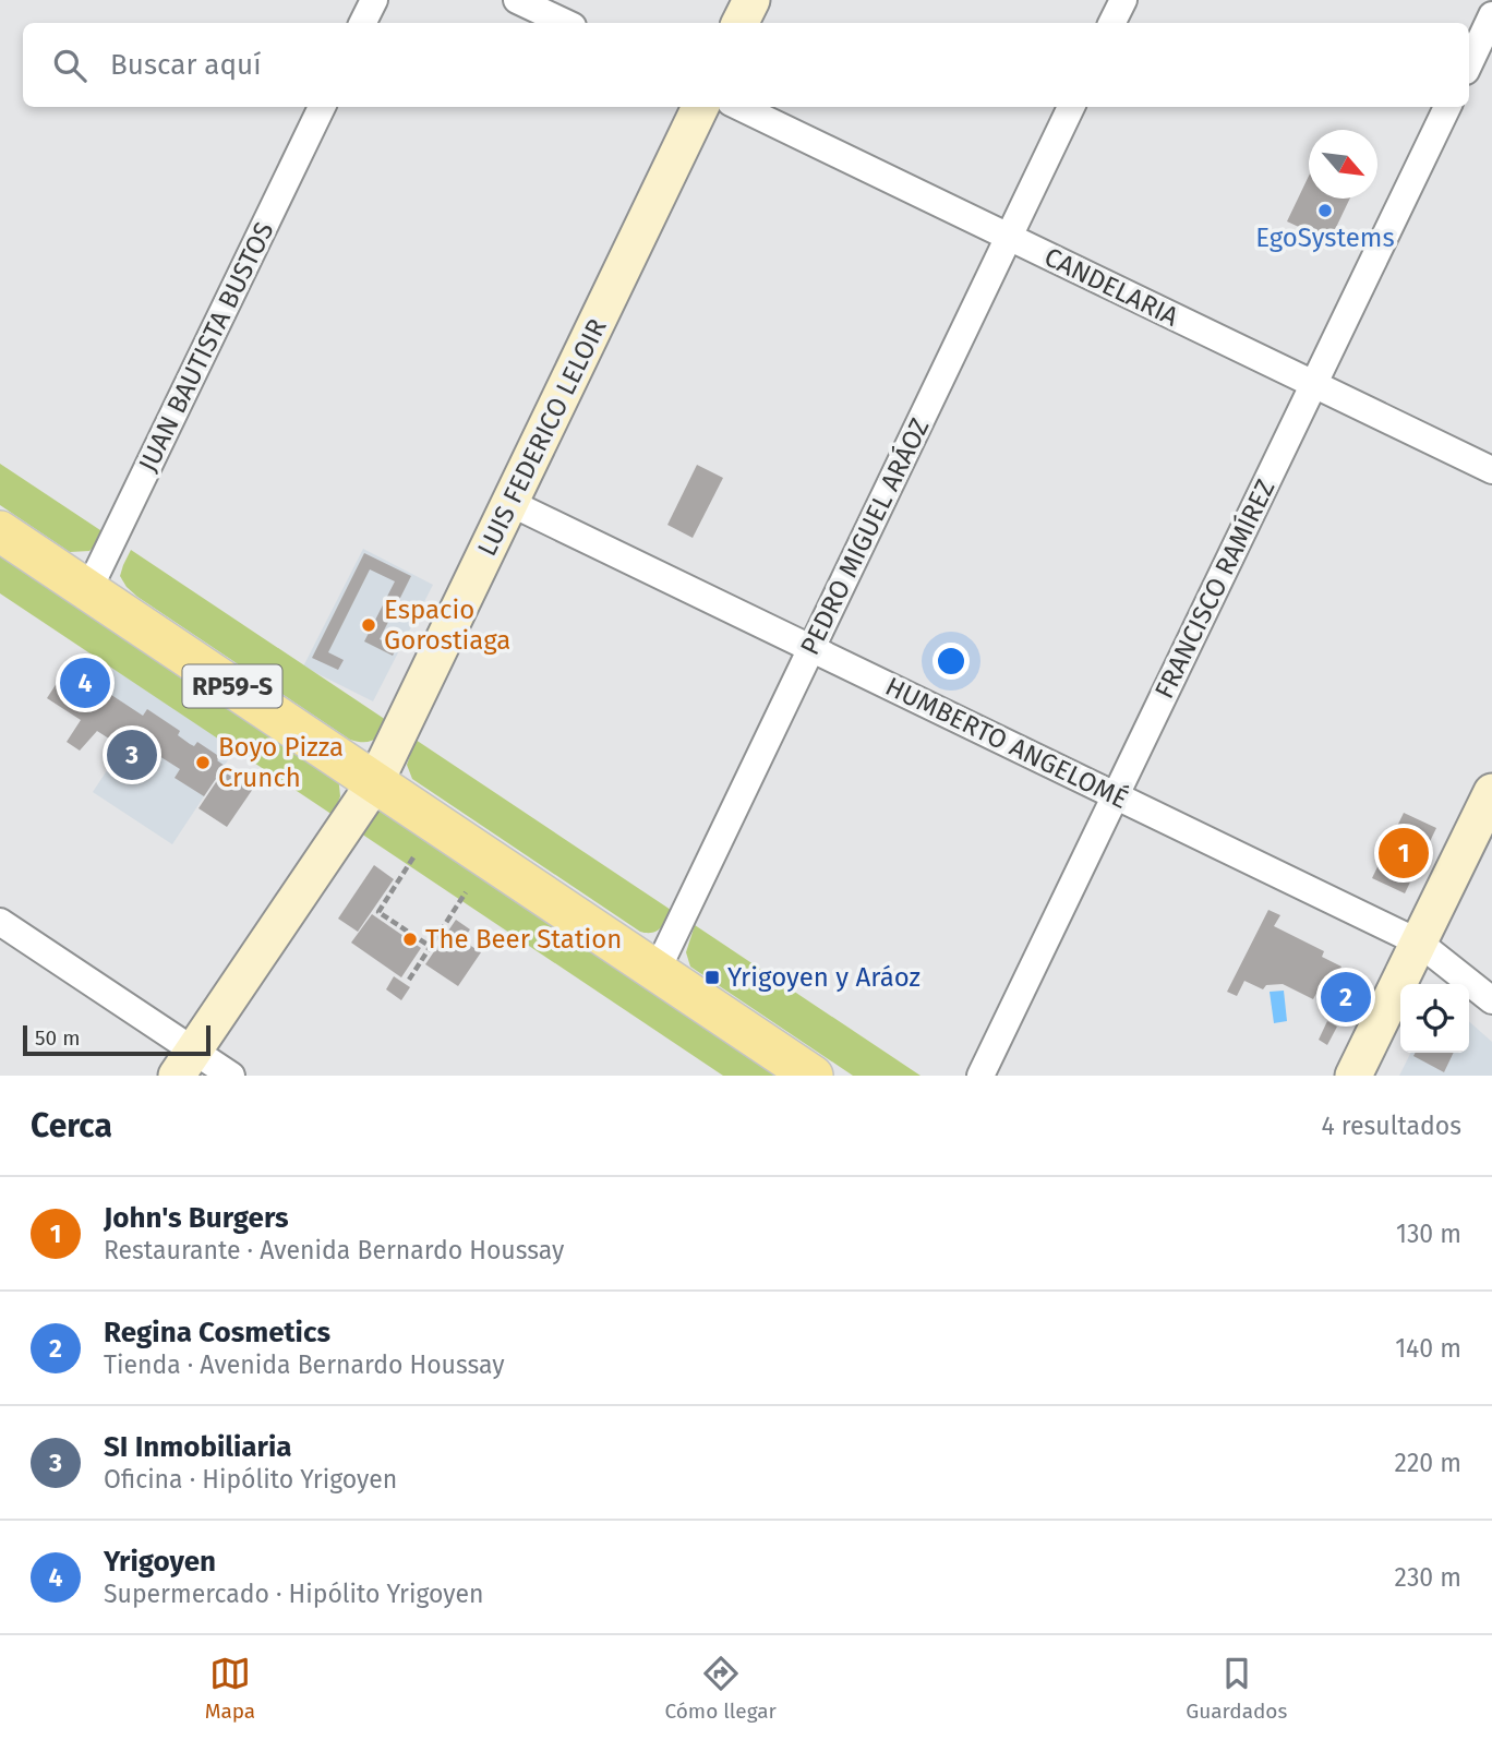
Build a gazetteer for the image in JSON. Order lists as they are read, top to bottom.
{
  "streets": {
    "main road": ["RP59-S"],
    "street": [
      "CANDELARIA",
      "JUAN BAUTISTA BUSTOS",
      "LUIS FEDERICO LELOIR",
      "PEDRO MIGUEL ARÁOZ",
      "FRANCISCO RAMÍREZ",
      "HUMBERTO ANGELOMÉ"
    ]
  },
  "crossings": [
    ["CANDELARIA", "PEDRO MIGUEL ARÁOZ"],
    ["CANDELARIA", "FRANCISCO RAMÍREZ"],
    ["JUAN BAUTISTA BUSTOS", "RP59-S"],
    ["LUIS FEDERICO LELOIR", "RP59-S"],
    ["LUIS FEDERICO LELOIR", "HUMBERTO ANGELOMÉ"],
    ["PEDRO MIGUEL ARÁOZ", "RP59-S"],
    ["PEDRO MIGUEL ARÁOZ", "HUMBERTO ANGELOMÉ"],
    ["FRANCISCO RAMÍREZ", "HUMBERTO ANGELOMÉ"]
  ],
  "places": {
    "other": [
      "EgoSystems",
      "Espacio Gorostiaga",
      "Boyo Pizza Crunch",
      "The Beer Station"
    ],
    "transit": ["Yrigoyen y Aráoz"]
  },
  "scale_bar": "50 m",
  "north": "bottom right",
  "page": {
    "search": "Buscar aquí",
    "pins": [
      "4",
      "3",
      "1",
      "2"
    ],
    "scale": "50 m",
    "heading": ["Cerca", "4 resultados"],
    "list": [
      {
        "mark": "1",
        "name": "John's Burgers",
        "note": "Restaurante · Avenida Bernardo Houssay",
        "value": "130 m"
      },
      {
        "mark": "2",
        "name": "Regina Cosmetics",
        "note": "Tienda · Avenida Bernardo Houssay",
        "value": "140 m"
      },
      {
        "mark": "3",
        "name": "SI Inmobiliaria",
        "note": "Oficina · Hipólito Yrigoyen",
        "value": "220 m"
      },
      {
        "mark": "4",
        "name": "Yrigoyen",
        "note": "Supermercado · Hipólito Yrigoyen",
        "value": "230 m"
      }
    ],
    "nav": ["Mapa", "Cómo llegar", "Guardados"]
  }
}
